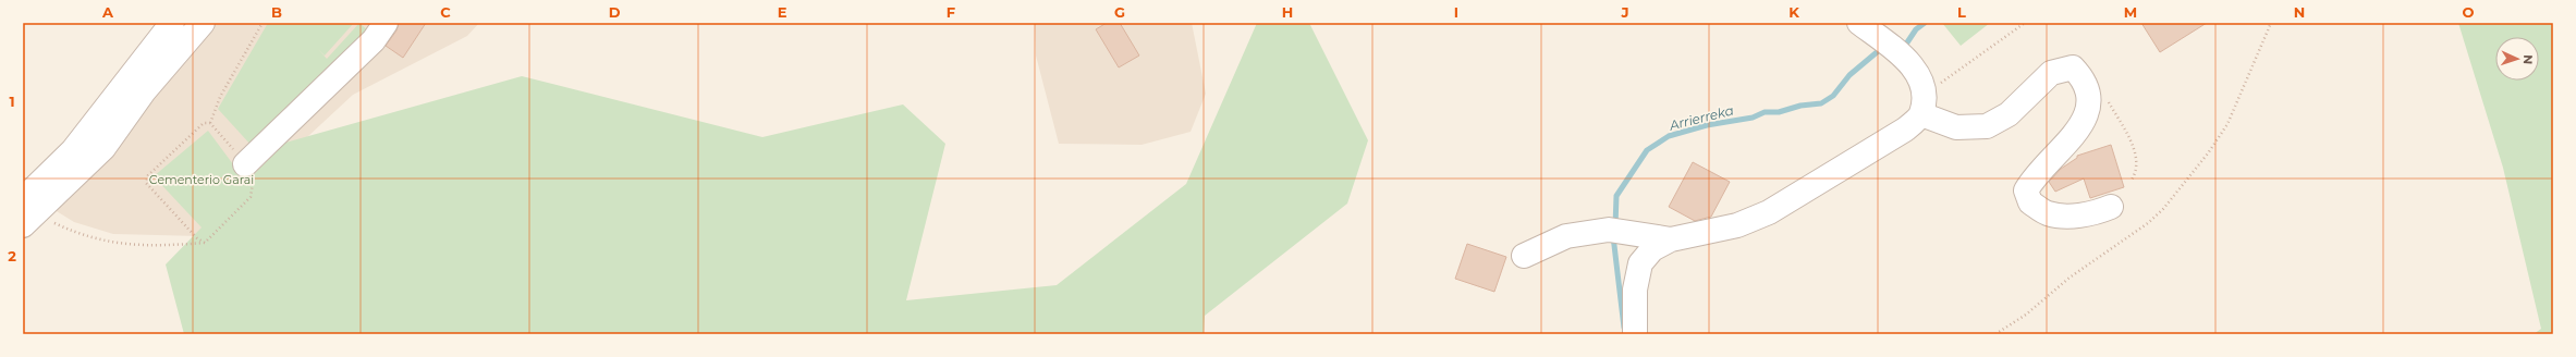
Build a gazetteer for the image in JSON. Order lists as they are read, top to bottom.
{
  "water": ["Arrierreka"],
  "parks": ["Cementerio Garai"],
  "north": "right",
  "grid": {
    "columns": [
      "A",
      "B",
      "C",
      "D",
      "E",
      "F",
      "G",
      "H",
      "I",
      "J",
      "K",
      "L",
      "M",
      "N",
      "O"
    ],
    "rows": ["1", "2"]
  }
}
